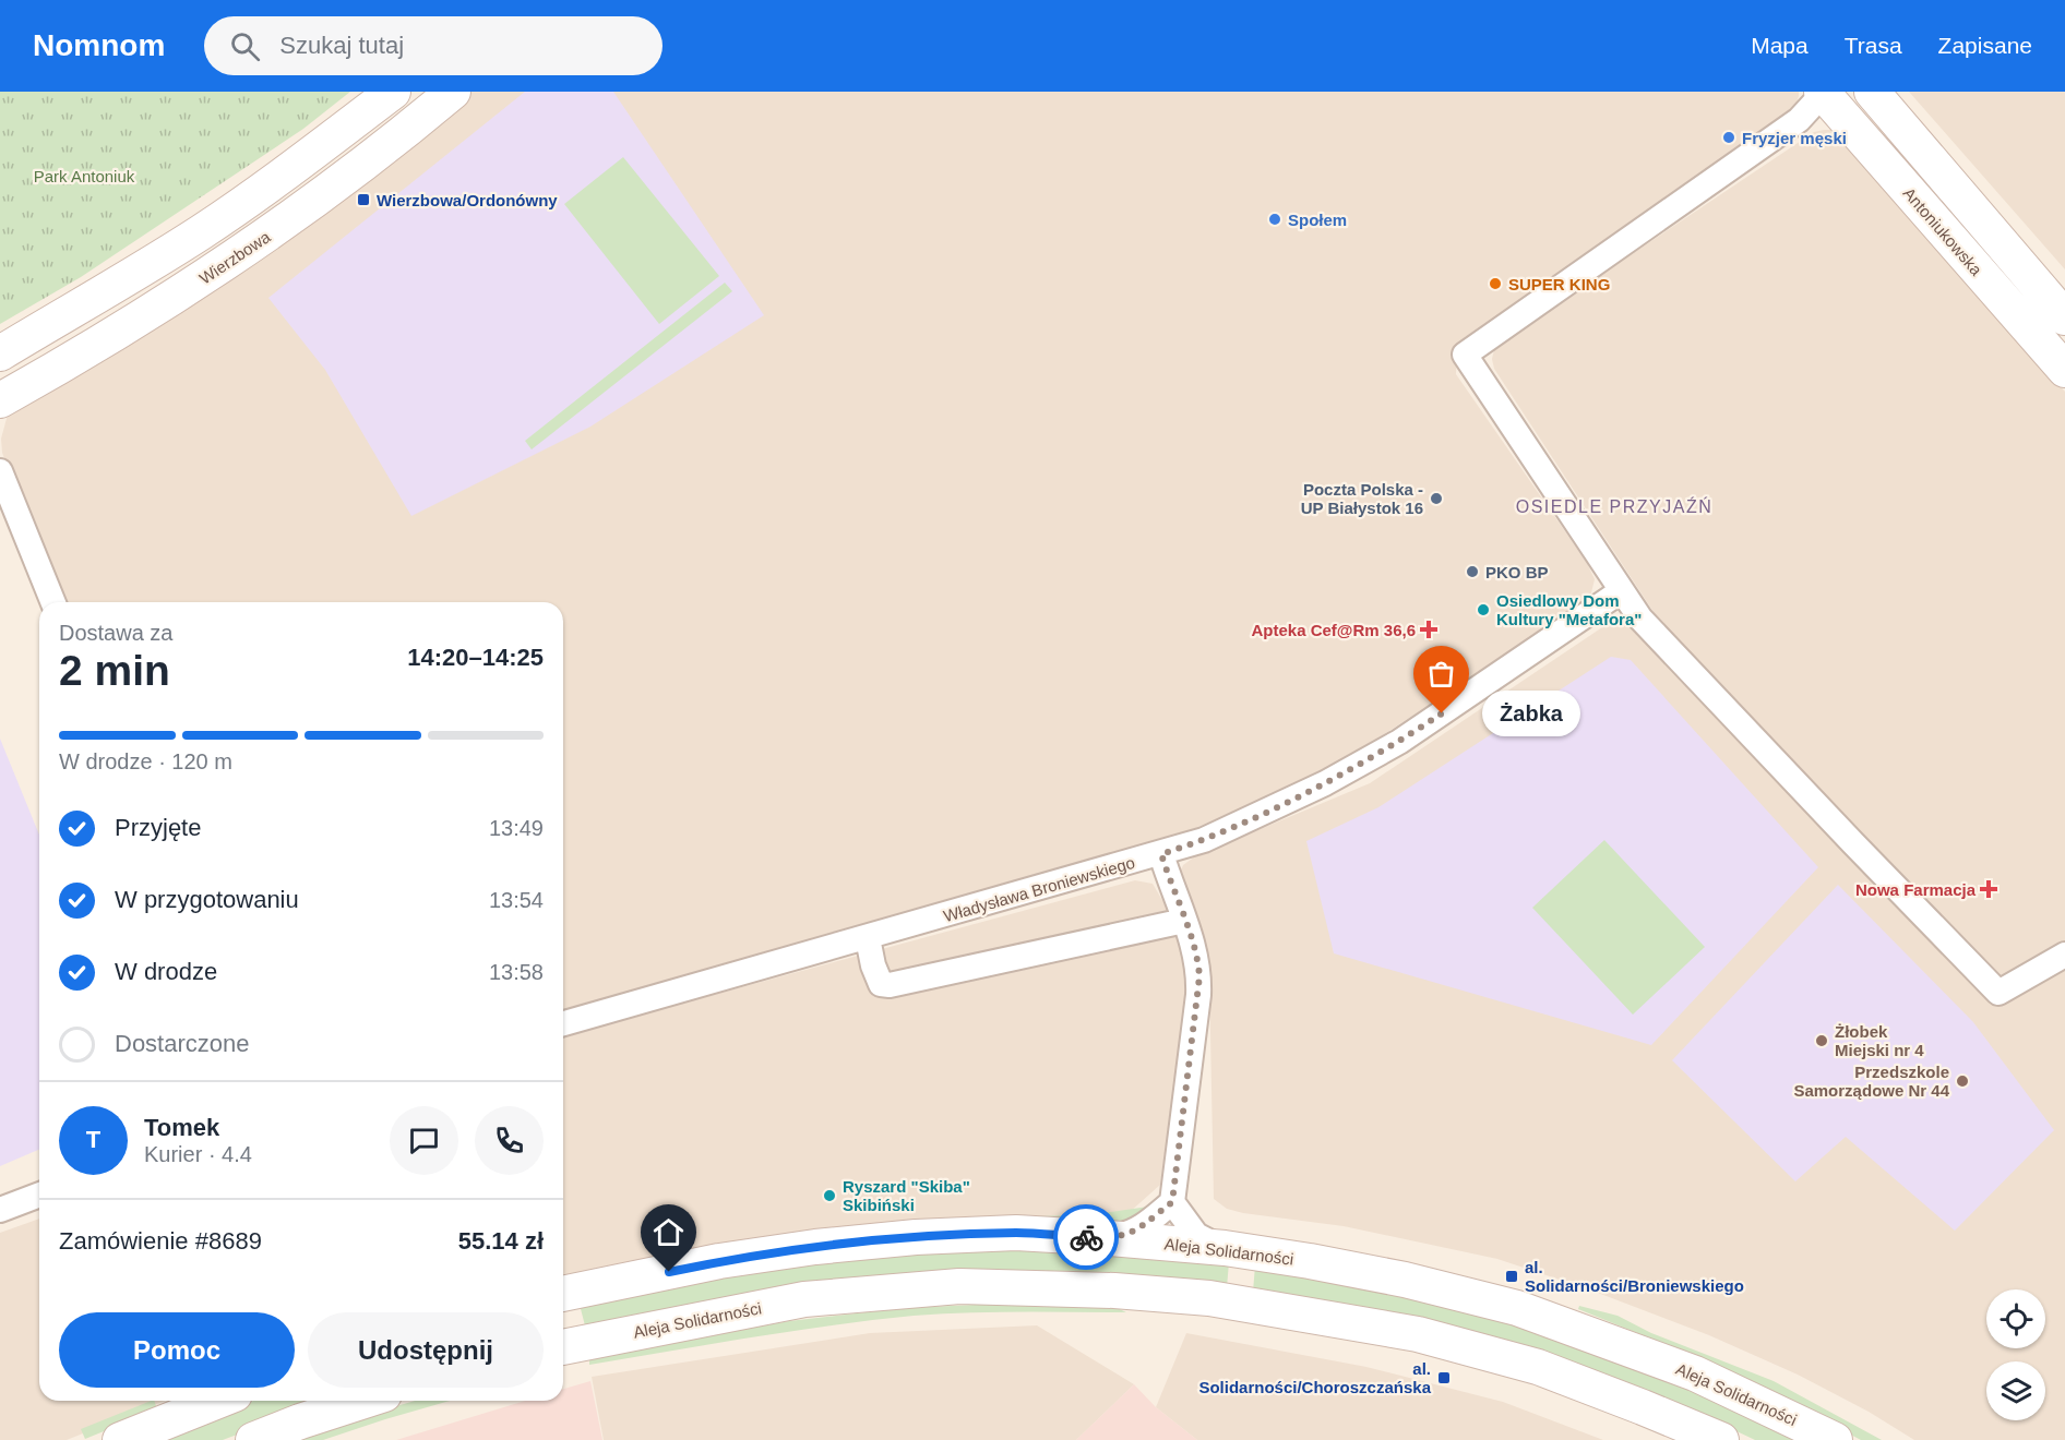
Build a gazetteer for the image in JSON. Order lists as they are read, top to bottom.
{
  "streets": {
    "main road": ["Antoniukowska", "Wierzbowa", "Aleja Solidarności"],
    "street": ["Władysława Broniewskiego"]
  },
  "districts": ["OSIEDLE PRZYJAŹŃ"],
  "parks": ["Park Antoniuk"],
  "places": {
    "other": [
      "Fryzjer męski",
      "Społem",
      "SUPER KING",
      "Poczta Polska - UP Białystok 16",
      "PKO BP",
      "Osiedlowy Dom Kultury \"Metafora\"",
      "Żabka",
      "Żłobek Miejski nr 4",
      "Przedszkole Samorządowe Nr 44",
      "Ryszard \"Skiba\" Skibiński"
    ],
    "transit": ["Wierzbowa/Ordonówny", "al. Solidarności/Broniewskiego", "al. Solidarności/Choroszczańska"],
    "health": ["Apteka Cef@Rm 36,6", "Nowa Farmacja"]
  },
  "page": {
    "header": "Nomnom",
    "search": "Szukaj tutaj",
    "nav": ["Mapa", "Trasa", "Zapisane"],
    "heading": ["2 min", "Dostawa za", "14:20–14:25"],
    "panel": [
      "Tomek",
      "Kurier · 4.4",
      "Zamówienie #8689",
      "55.14 zł"
    ],
    "bubble": "Żabka",
    "bar": "W drodze · 120 m",
    "list": [
      ["Przyjęte", "13:49"],
      ["W przygotowaniu", "13:54"],
      ["W drodze", "13:58"],
      "Dostarczone"
    ],
    "round": "T",
    "buttons": ["Pomoc", "Udostępnij"]
  }
}
